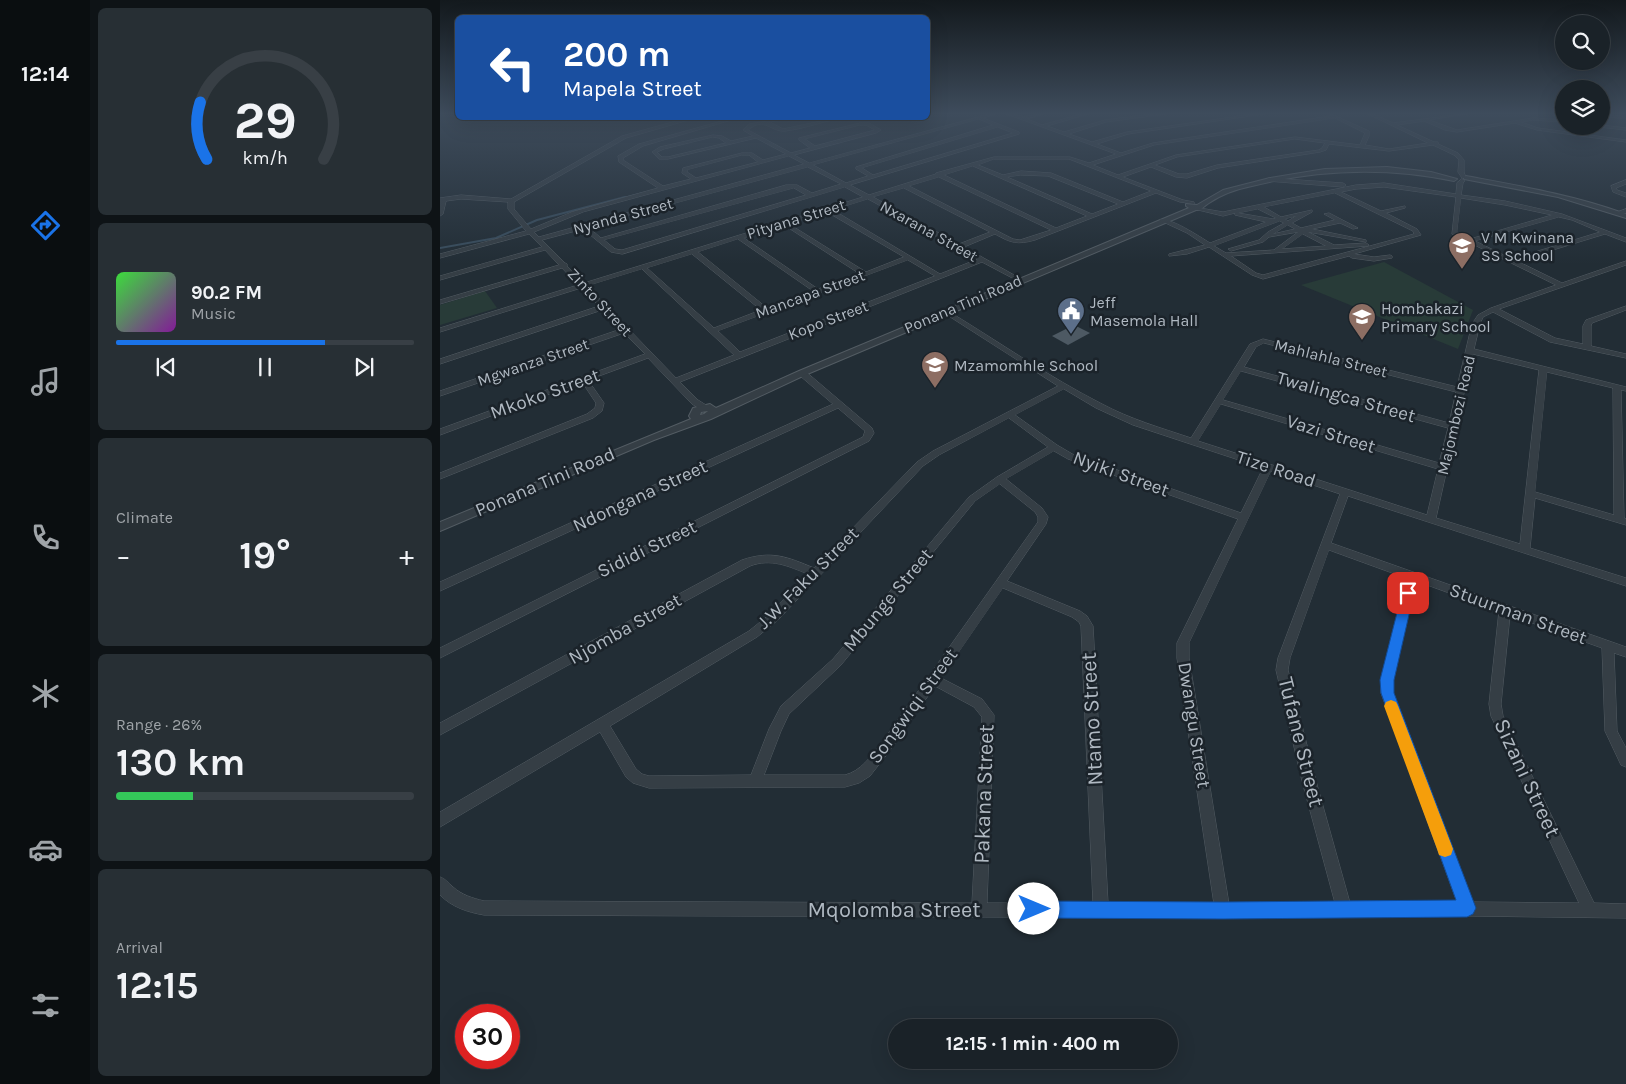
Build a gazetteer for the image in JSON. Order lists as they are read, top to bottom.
{
  "streets": {
    "street": [
      "Nyanda Street",
      "Pityana Street",
      "Nxarana Street",
      "Mancapa Street",
      "Zinto Street",
      "Ponana Tini Road",
      "Kopo Street",
      "Mahlahla Street",
      "Mgwanza Street",
      "Mkoko Street",
      "Twalingca Street",
      "Majombozi Road",
      "Vazi Street",
      "Tize Road",
      "Nyiki Street",
      "Ndongana Street",
      "Sididi Street",
      "J.W. Faku Street",
      "Mbunge Street",
      "Stuurman Street",
      "Njomba Street",
      "Songwiqi Street",
      "Ntamo Street",
      "Dwangu Street",
      "Tufane Street",
      "Sizani Street",
      "Pakana Street",
      "Mqolomba Street"
    ]
  },
  "crossings": [
    ["Nyanda Street", "Nxarana Street"],
    ["Nyanda Street", "Zinto Street"],
    ["Pityana Street", "Nxarana Street"],
    ["Pityana Street", "Zinto Street"],
    ["Pityana Street", "Ponana Tini Road"],
    ["Nxarana Street", "Ponana Tini Road"],
    ["Nxarana Street", "Kopo Street"],
    ["Zinto Street", "Ponana Tini Road"],
    ["Zinto Street", "Kopo Street"],
    ["Zinto Street", "Mgwanza Street"],
    ["Zinto Street", "Mkoko Street"],
    ["Ponana Tini Road", "Tize Road"],
    ["Mahlahla Street", "Twalingca Street"],
    ["Mahlahla Street", "Majombozi Road"],
    ["Mahlahla Street", "Vazi Street"],
    ["Mahlahla Street", "Tize Road"],
    ["Twalingca Street", "Majombozi Road"],
    ["Majombozi Road", "Vazi Street"],
    ["Majombozi Road", "Tize Road"],
    ["Tize Road", "J.W. Faku Street"],
    ["Tize Road", "Dwangu Street"],
    ["Tize Road", "Tufane Street"],
    ["Nyiki Street", "J.W. Faku Street"],
    ["Nyiki Street", "Mbunge Street"],
    ["Nyiki Street", "Dwangu Street"],
    ["Ndongana Street", "Sididi Street"],
    ["J.W. Faku Street", "Njomba Street"],
    ["J.W. Faku Street", "Songwiqi Street"],
    ["Mbunge Street", "Songwiqi Street"],
    ["Stuurman Street", "Tufane Street"],
    ["Stuurman Street", "Sizani Street"],
    ["Songwiqi Street", "Ntamo Street"],
    ["Songwiqi Street", "Pakana Street"],
    ["Ntamo Street", "Mqolomba Street"],
    ["Dwangu Street", "Mqolomba Street"],
    ["Tufane Street", "Mqolomba Street"],
    ["Sizani Street", "Mqolomba Street"],
    ["Pakana Street", "Mqolomba Street"]
  ],
  "places": {
    "school or university": ["V M Kwinana SS School", "Hombakazi Primary School", "Mzamomhle School"],
    "public building": ["Jeff Masemola Hall"]
  },
  "page": {
    "tabs": "12:14",
    "turn": ["200 m", "Mapela Street"],
    "song": ["90.2 FM", "Music"],
    "tile": [
      "Climate",
      ["Range · 26%", "130 km"],
      ["Arrival", "12:15"]
    ],
    "heat": ["−", "19°", "+"],
    "limit": "30",
    "trip": "12:15 · 1 min · 400 m",
    "gauge": ["29", "km/h"]
  }
}
